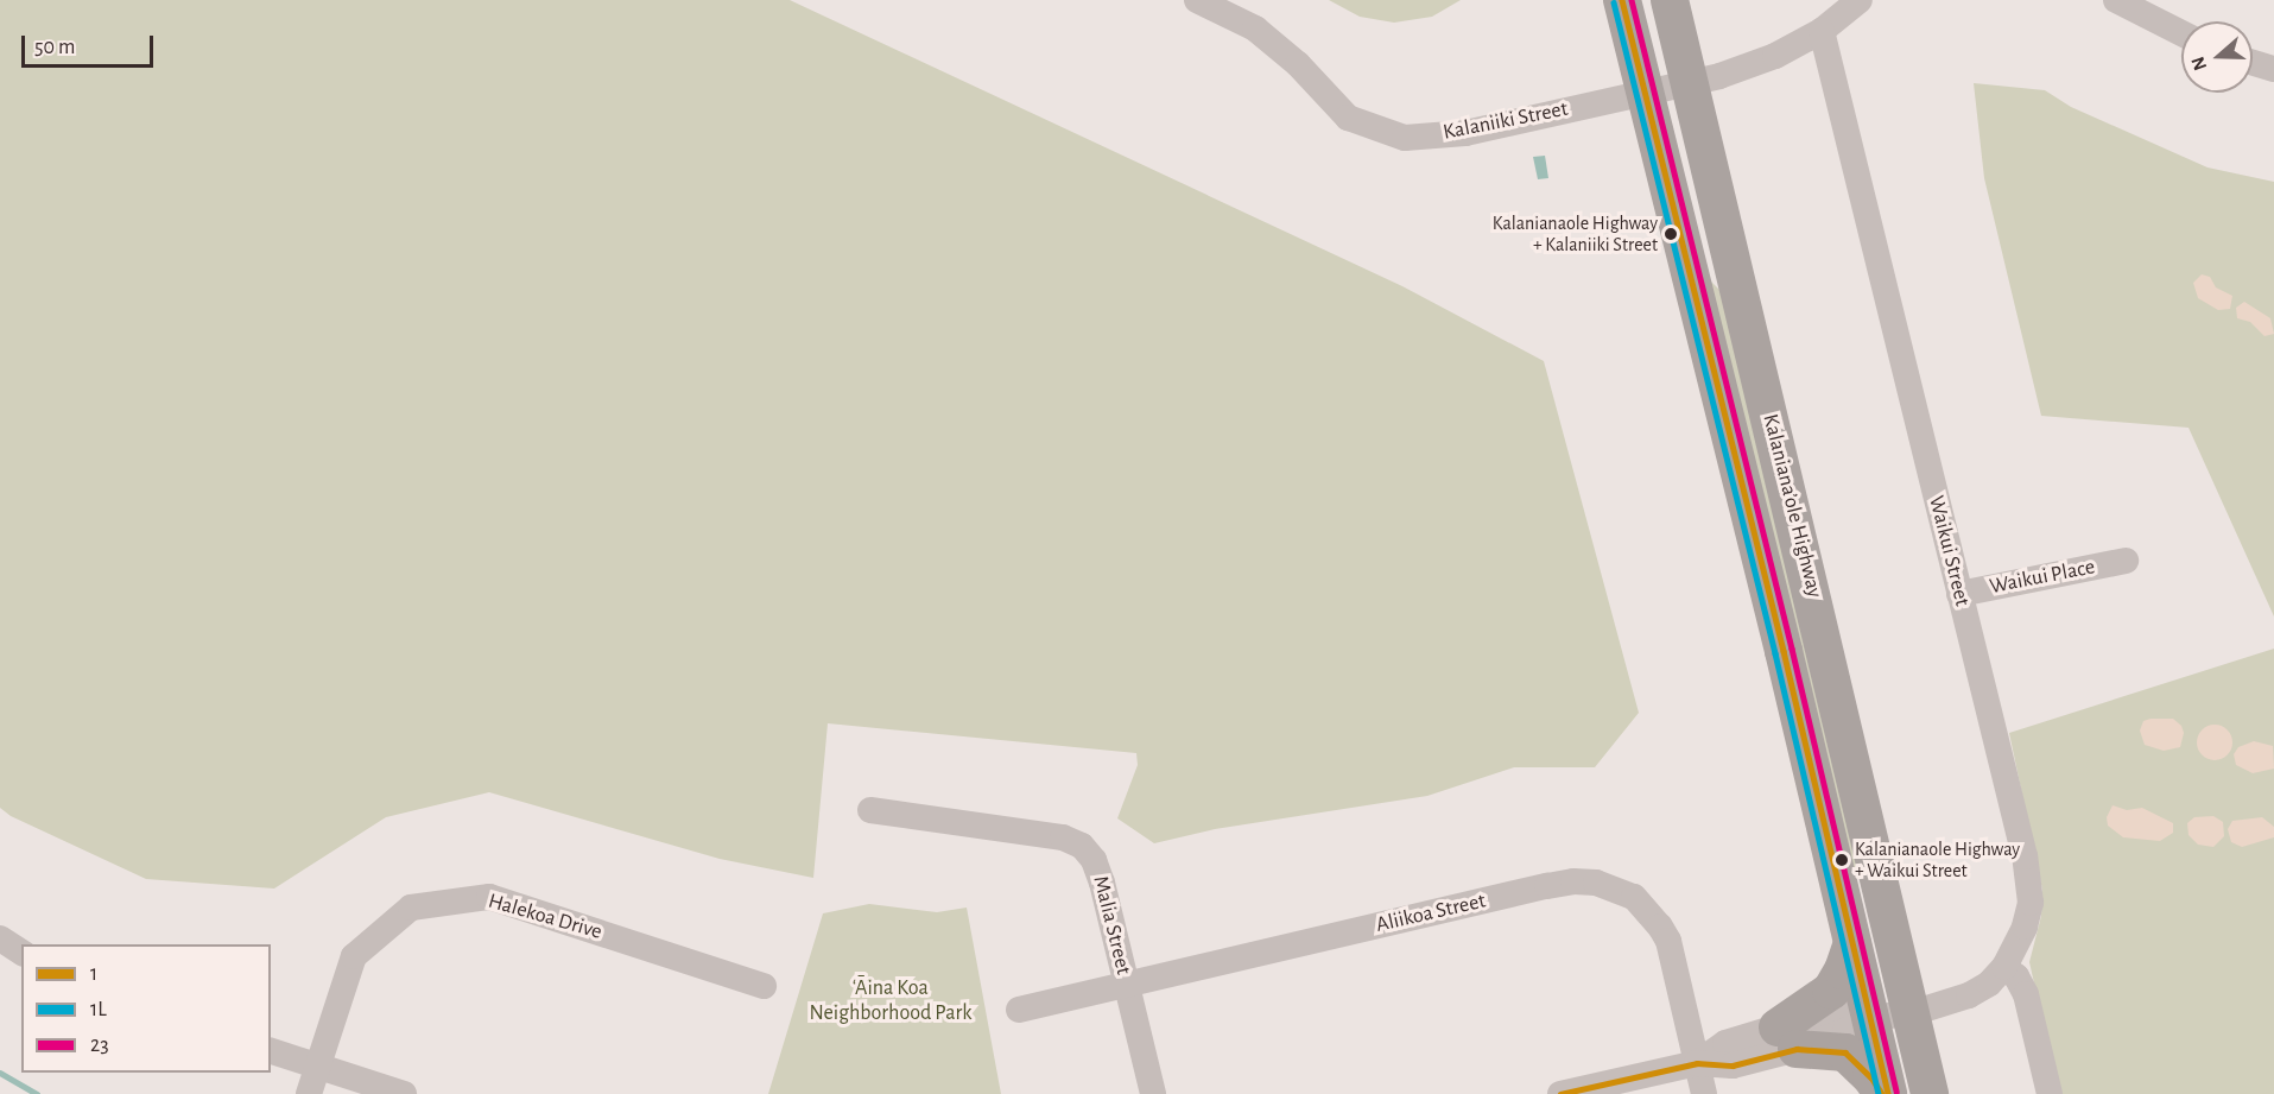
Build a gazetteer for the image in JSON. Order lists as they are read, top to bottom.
{
  "streets": {
    "highway": ["Kalaniana’ole Highway"],
    "street": [
      "Kalaniiki Street",
      "Waikui Street",
      "Waikui Place",
      "Aliikoa Street",
      "Halekoa Drive",
      "Malia Street"
    ]
  },
  "crossings": [
    ["Kalaniiki Street", "Kalaniana’ole Highway"],
    ["Kalaniiki Street", "Waikui Street"],
    ["Kalaniana’ole Highway", "Waikui Street"],
    ["Waikui Street", "Waikui Place"],
    ["Waikui Street", "Aliikoa Street"],
    ["Aliikoa Street", "Malia Street"]
  ],
  "parks": ["‘Āina Koa Neighborhood Park"],
  "places": ["Kalanianaole Highway + Kalaniiki Street", "Kalanianaole Highway + Waikui Street"],
  "lines": ["transit line 1", "transit line 23", "transit line 1L"],
  "legend": ["1", "1L", "23"],
  "scale_bar": "50 m",
  "north": "left"
}
